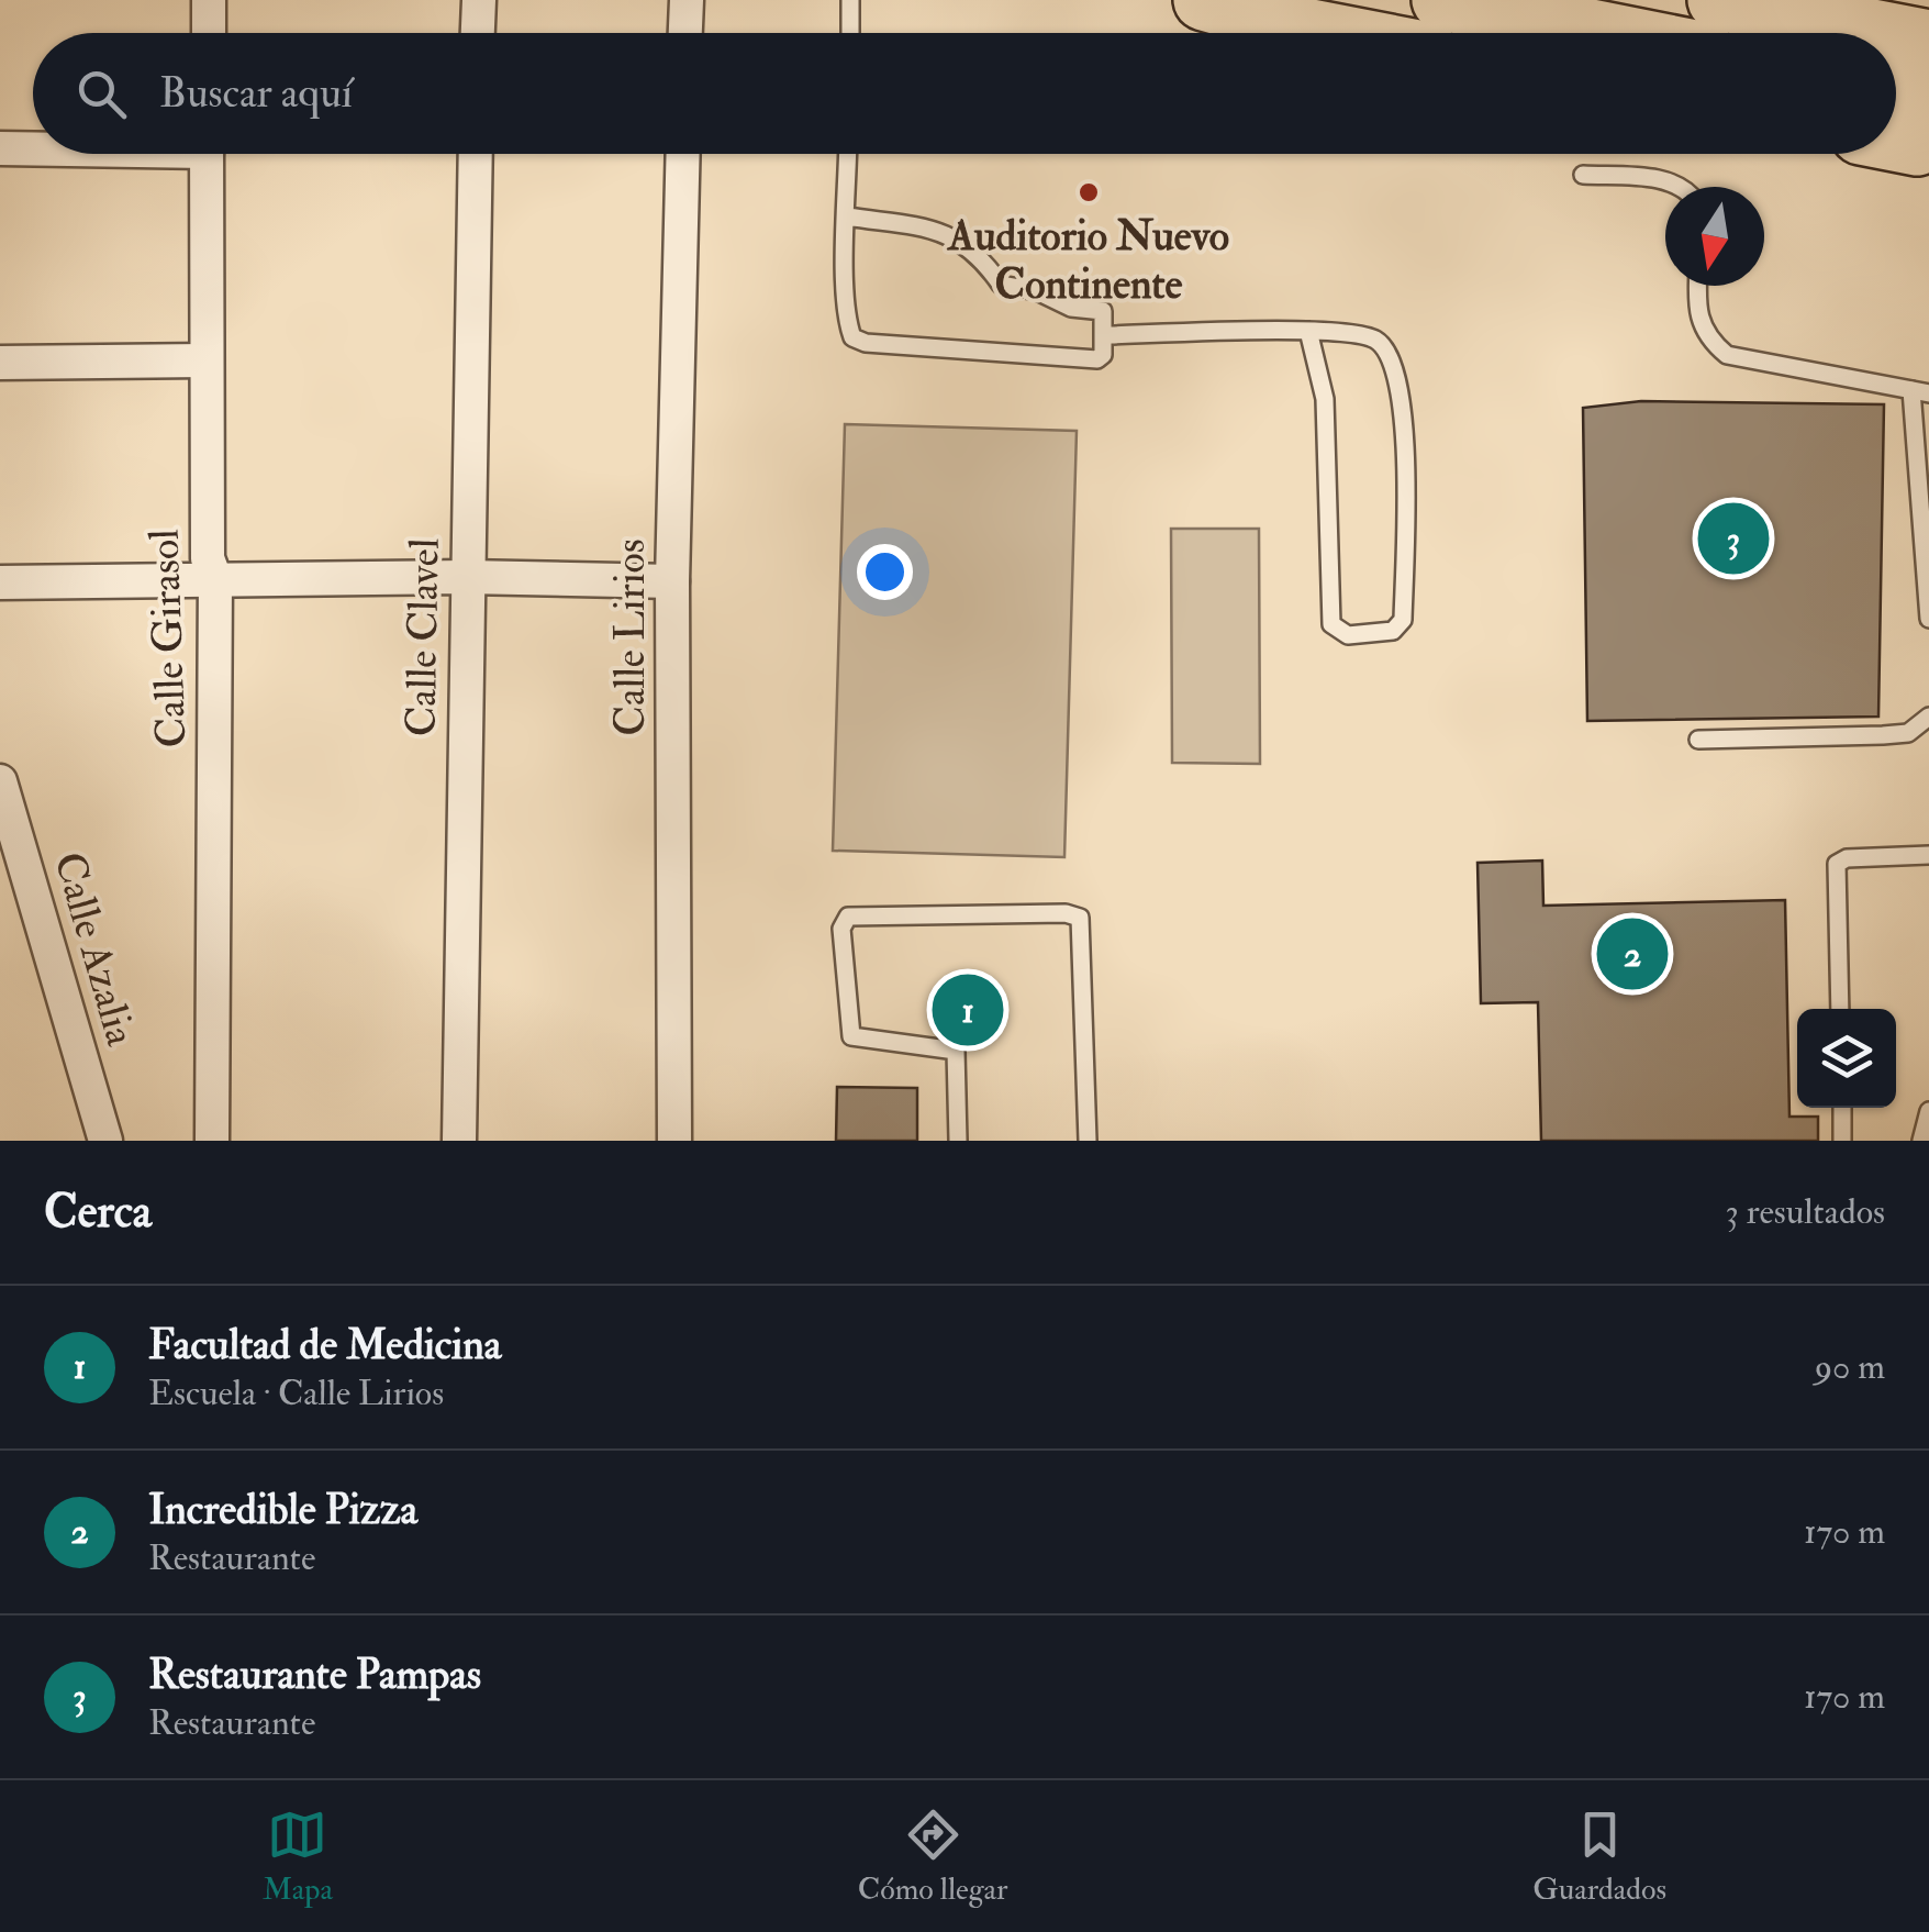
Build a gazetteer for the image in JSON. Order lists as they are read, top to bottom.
{
  "streets": {
    "street": [
      "Calle Clavel",
      "Calle Lirios",
      "Calle Girasol",
      "Calle Azalia"
    ]
  },
  "places": ["Auditorio Nuevo Continente"],
  "north": "bottom",
  "page": {
    "search": "Buscar aquí",
    "pins": ["3", "2", "1"],
    "heading": ["Cerca", "3 resultados"],
    "list": [
      {
        "mark": "1",
        "name": "Facultad de Medicina",
        "note": "Escuela · Calle Lirios",
        "value": "90 m"
      },
      {
        "mark": "2",
        "name": "Incredible Pizza",
        "note": "Restaurante",
        "value": "170 m"
      },
      {
        "mark": "3",
        "name": "Restaurante Pampas",
        "note": "Restaurante",
        "value": "170 m"
      }
    ],
    "nav": ["Mapa", "Cómo llegar", "Guardados"]
  }
}
